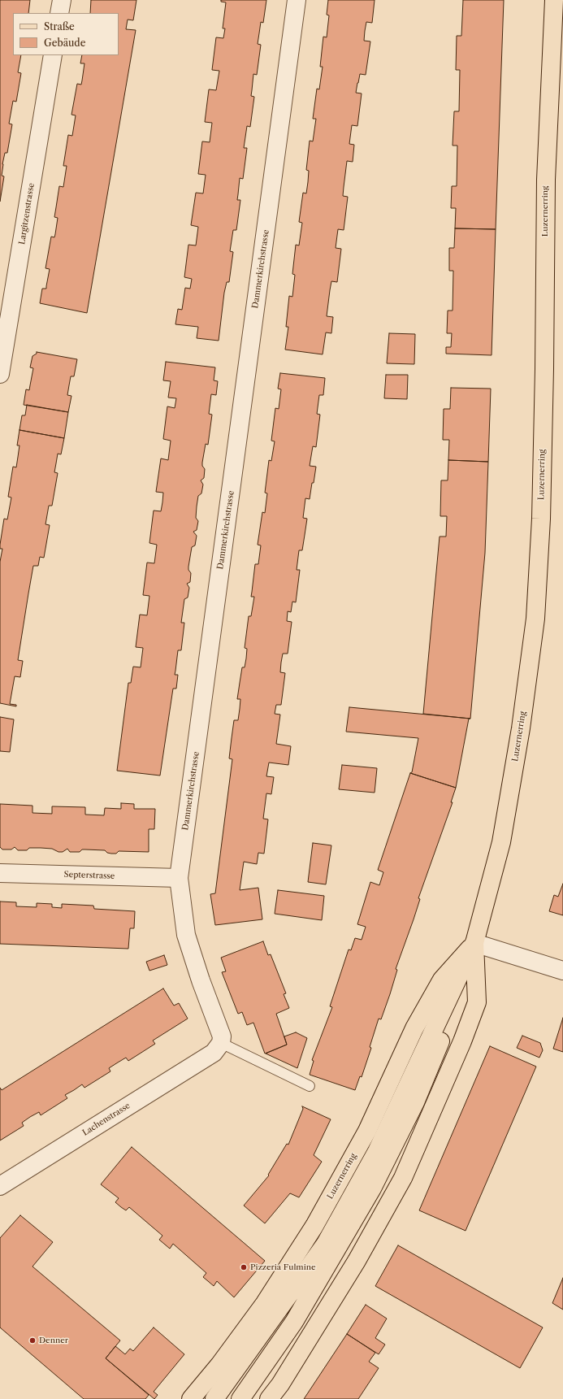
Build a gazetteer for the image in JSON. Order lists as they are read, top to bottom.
{
  "streets": {
    "main road": ["Luzernerring"],
    "street": [
      "Largitzenstrasse",
      "Dammerkirchstrasse",
      "Septerstrasse",
      "Lachenstrasse"
    ]
  },
  "crossings": [
    ["Dammerkirchstrasse", "Septerstrasse"],
    ["Dammerkirchstrasse", "Lachenstrasse"]
  ],
  "places": ["Pizzeria Fulmine", "Denner"],
  "legend": ["Straße", "Gebäude"]
}
